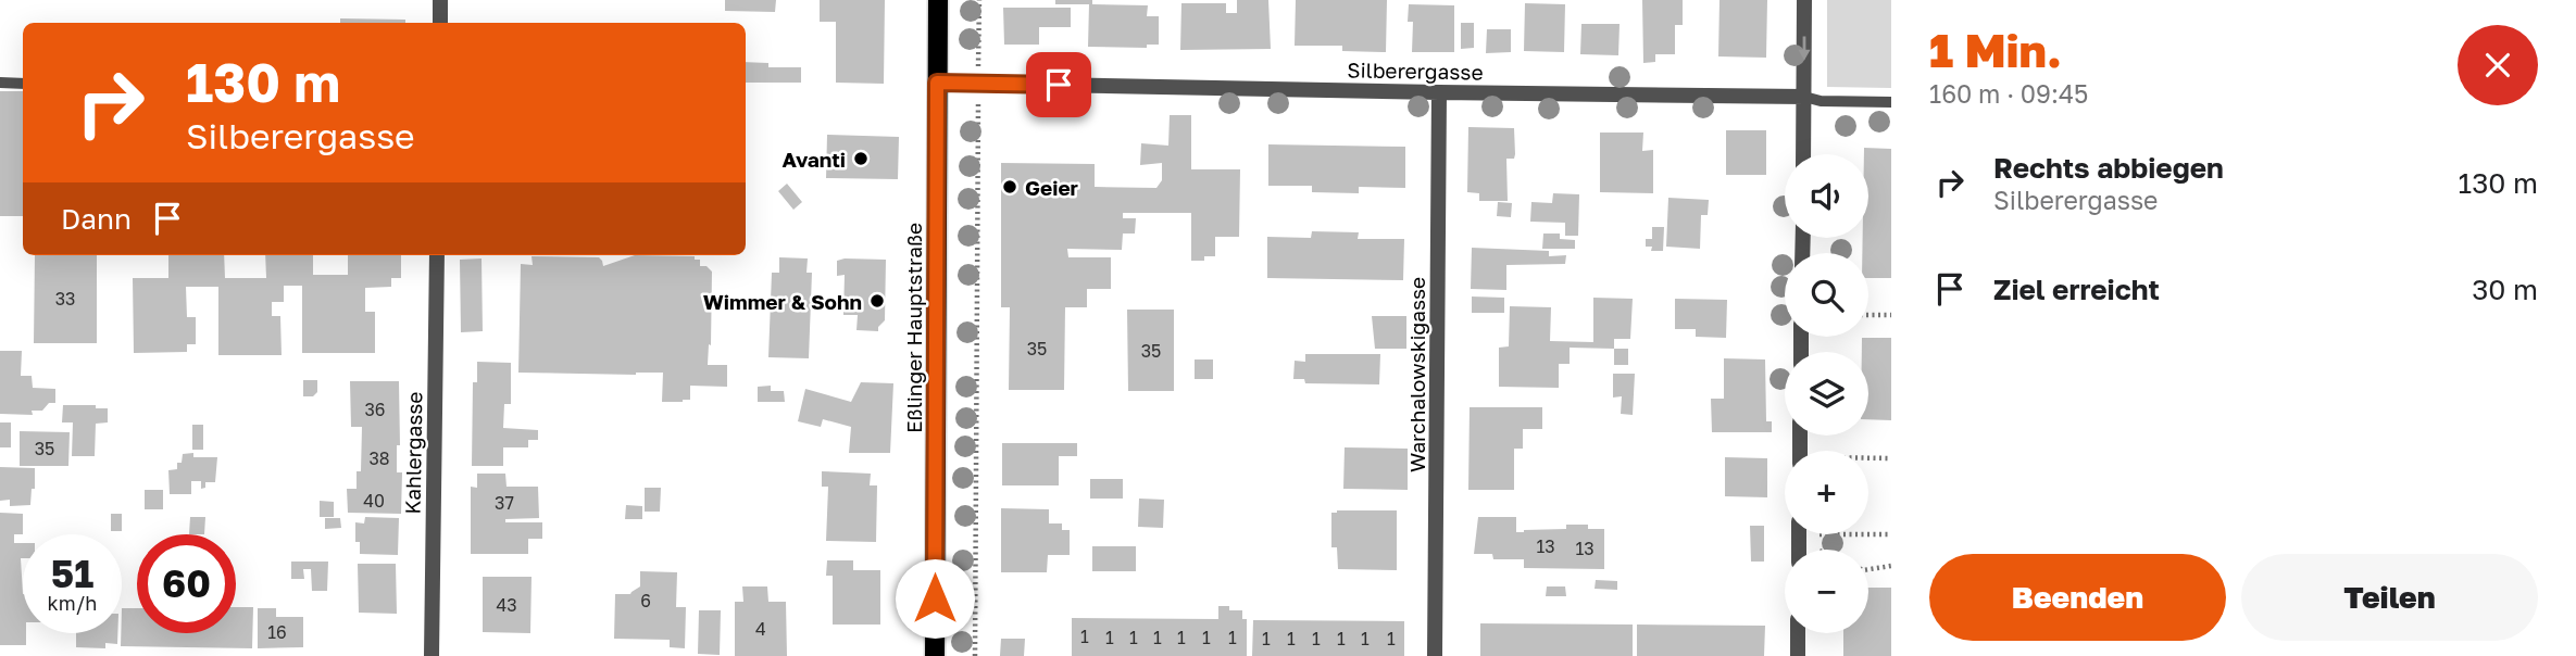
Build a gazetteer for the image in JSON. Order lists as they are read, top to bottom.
{
  "streets": {
    "main road": ["Eßlinger Hauptstraße"],
    "street": ["Silberergasse", "Warchalowskigasse", "Kahlergasse"]
  },
  "crossings": [
    ["Silberergasse", "Eßlinger Hauptstraße"],
    ["Silberergasse", "Warchalowskigasse"]
  ],
  "places": ["Avanti", "Geier", "Wimmer & Sohn"],
  "house_numbers": [
    "33",
    "35",
    "35",
    "36",
    "35",
    "38",
    "40",
    "37",
    "13",
    "13",
    "6",
    "43",
    "4",
    "16",
    "1",
    "1",
    "1",
    "1",
    "1",
    "1",
    "1",
    "1",
    "1",
    "1",
    "1",
    "1",
    "1"
  ],
  "page": {
    "heading": ["1 Min.", "160 m · 09:45"],
    "turn": ["130 m", "Silberergasse"],
    "list": [
      {
        "name": "Rechts abbiegen",
        "note": "Silberergasse",
        "value": "130 m"
      },
      {
        "name": "Ziel erreicht",
        "value": "30 m"
      }
    ],
    "map_buttons": ["+", "−"],
    "then": "Dann",
    "speed": "51 km/h",
    "limit": "60",
    "buttons": ["Beenden", "Teilen"]
  }
}
